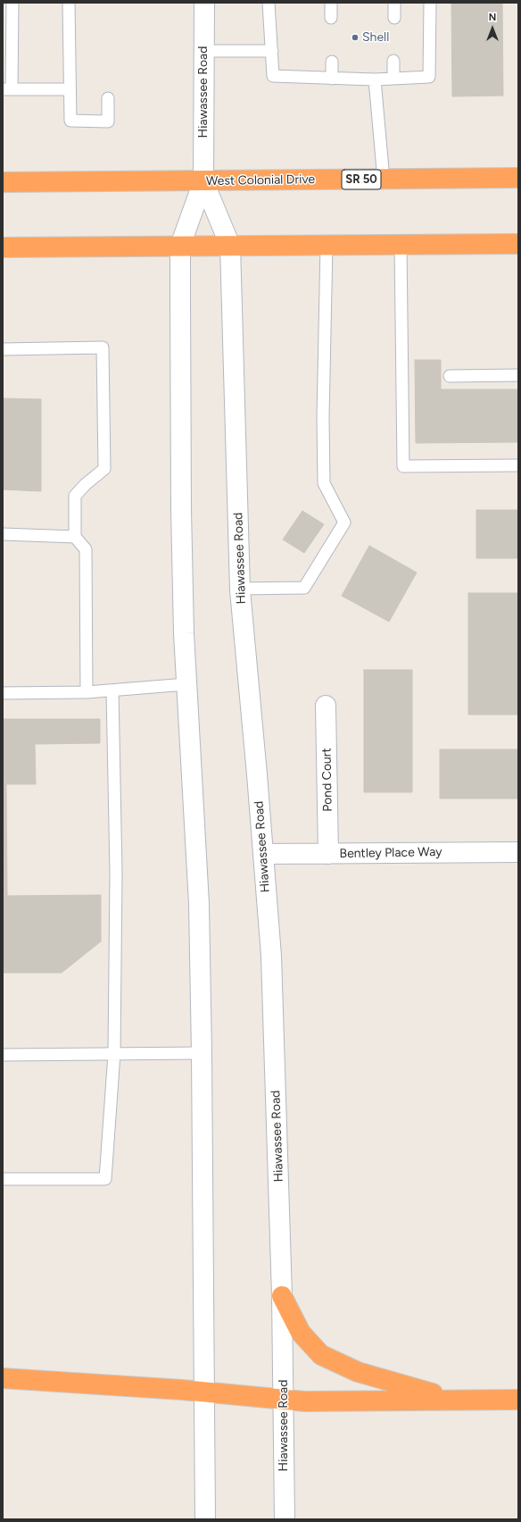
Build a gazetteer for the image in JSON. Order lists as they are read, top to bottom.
{
  "streets": {
    "highway": ["SR 50", "West Colonial Drive"],
    "main road": ["Hiawassee Road", "Pond Court", "Bentley Place Way"]
  },
  "crossings": [
    ["Hiawassee Road", "West Colonial Drive"],
    ["Hiawassee Road", "Bentley Place Way"],
    ["Pond Court", "Bentley Place Way"]
  ],
  "places": ["Shell"],
  "north": "top"
}
